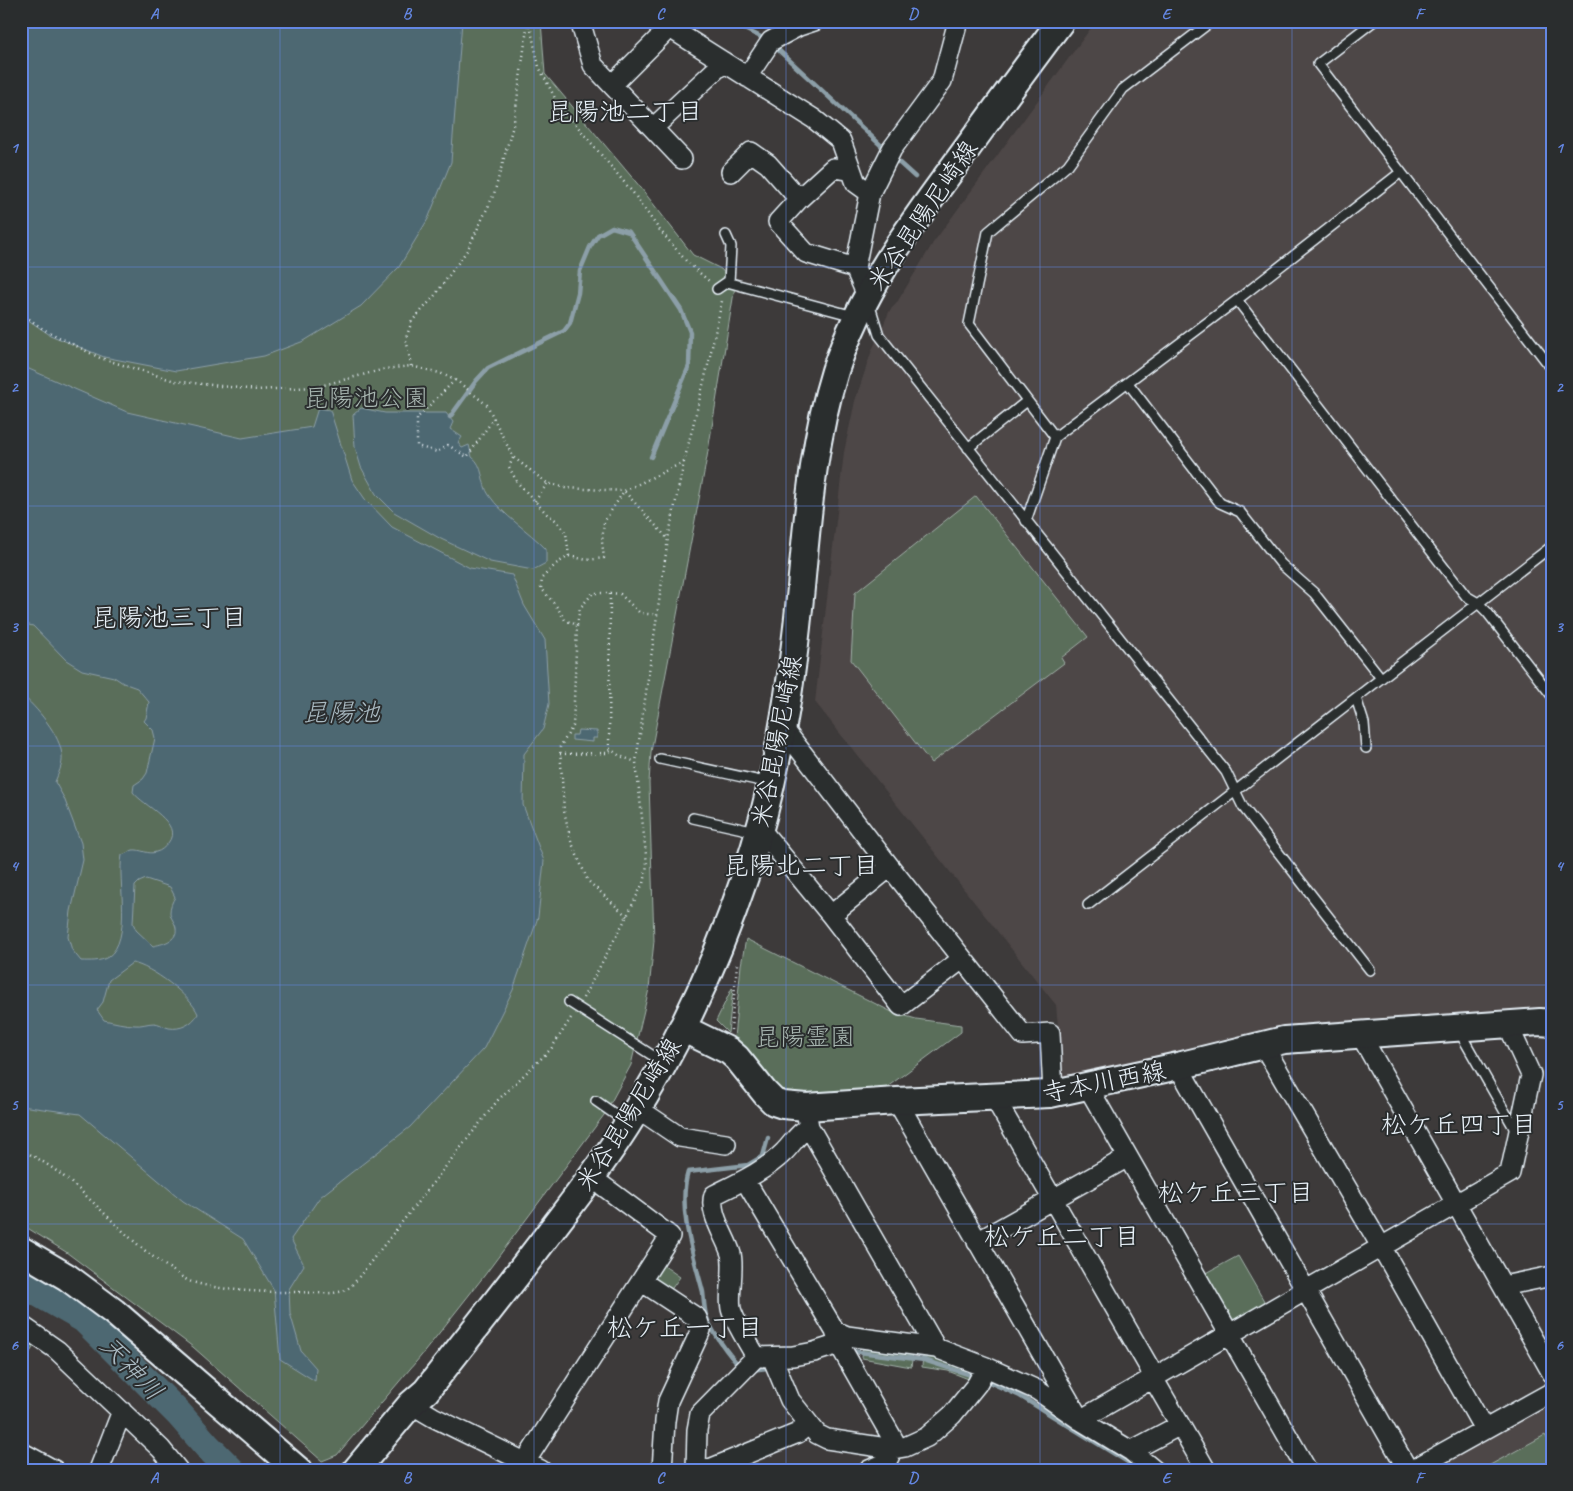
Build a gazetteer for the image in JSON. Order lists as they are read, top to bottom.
{
  "streets": {
    "main road": ["米谷昆陽尼崎線", "寺本川西線"]
  },
  "crossings": [
    ["米谷昆陽尼崎線", "寺本川西線"]
  ],
  "districts": [
    "昆陽池二丁目",
    "昆陽池三丁目",
    "昆陽北二丁目",
    "松ケ丘四丁目",
    "松ケ丘三丁目",
    "松ケ丘二丁目",
    "松ケ丘一丁目"
  ],
  "water": ["昆陽池", "天神川"],
  "parks": ["昆陽池公園", "昆陽霊園"],
  "grid": {
    "columns": [
      "A",
      "B",
      "C",
      "D",
      "E",
      "F"
    ],
    "rows": [
      "1",
      "2",
      "3",
      "4",
      "5",
      "6"
    ]
  }
}
